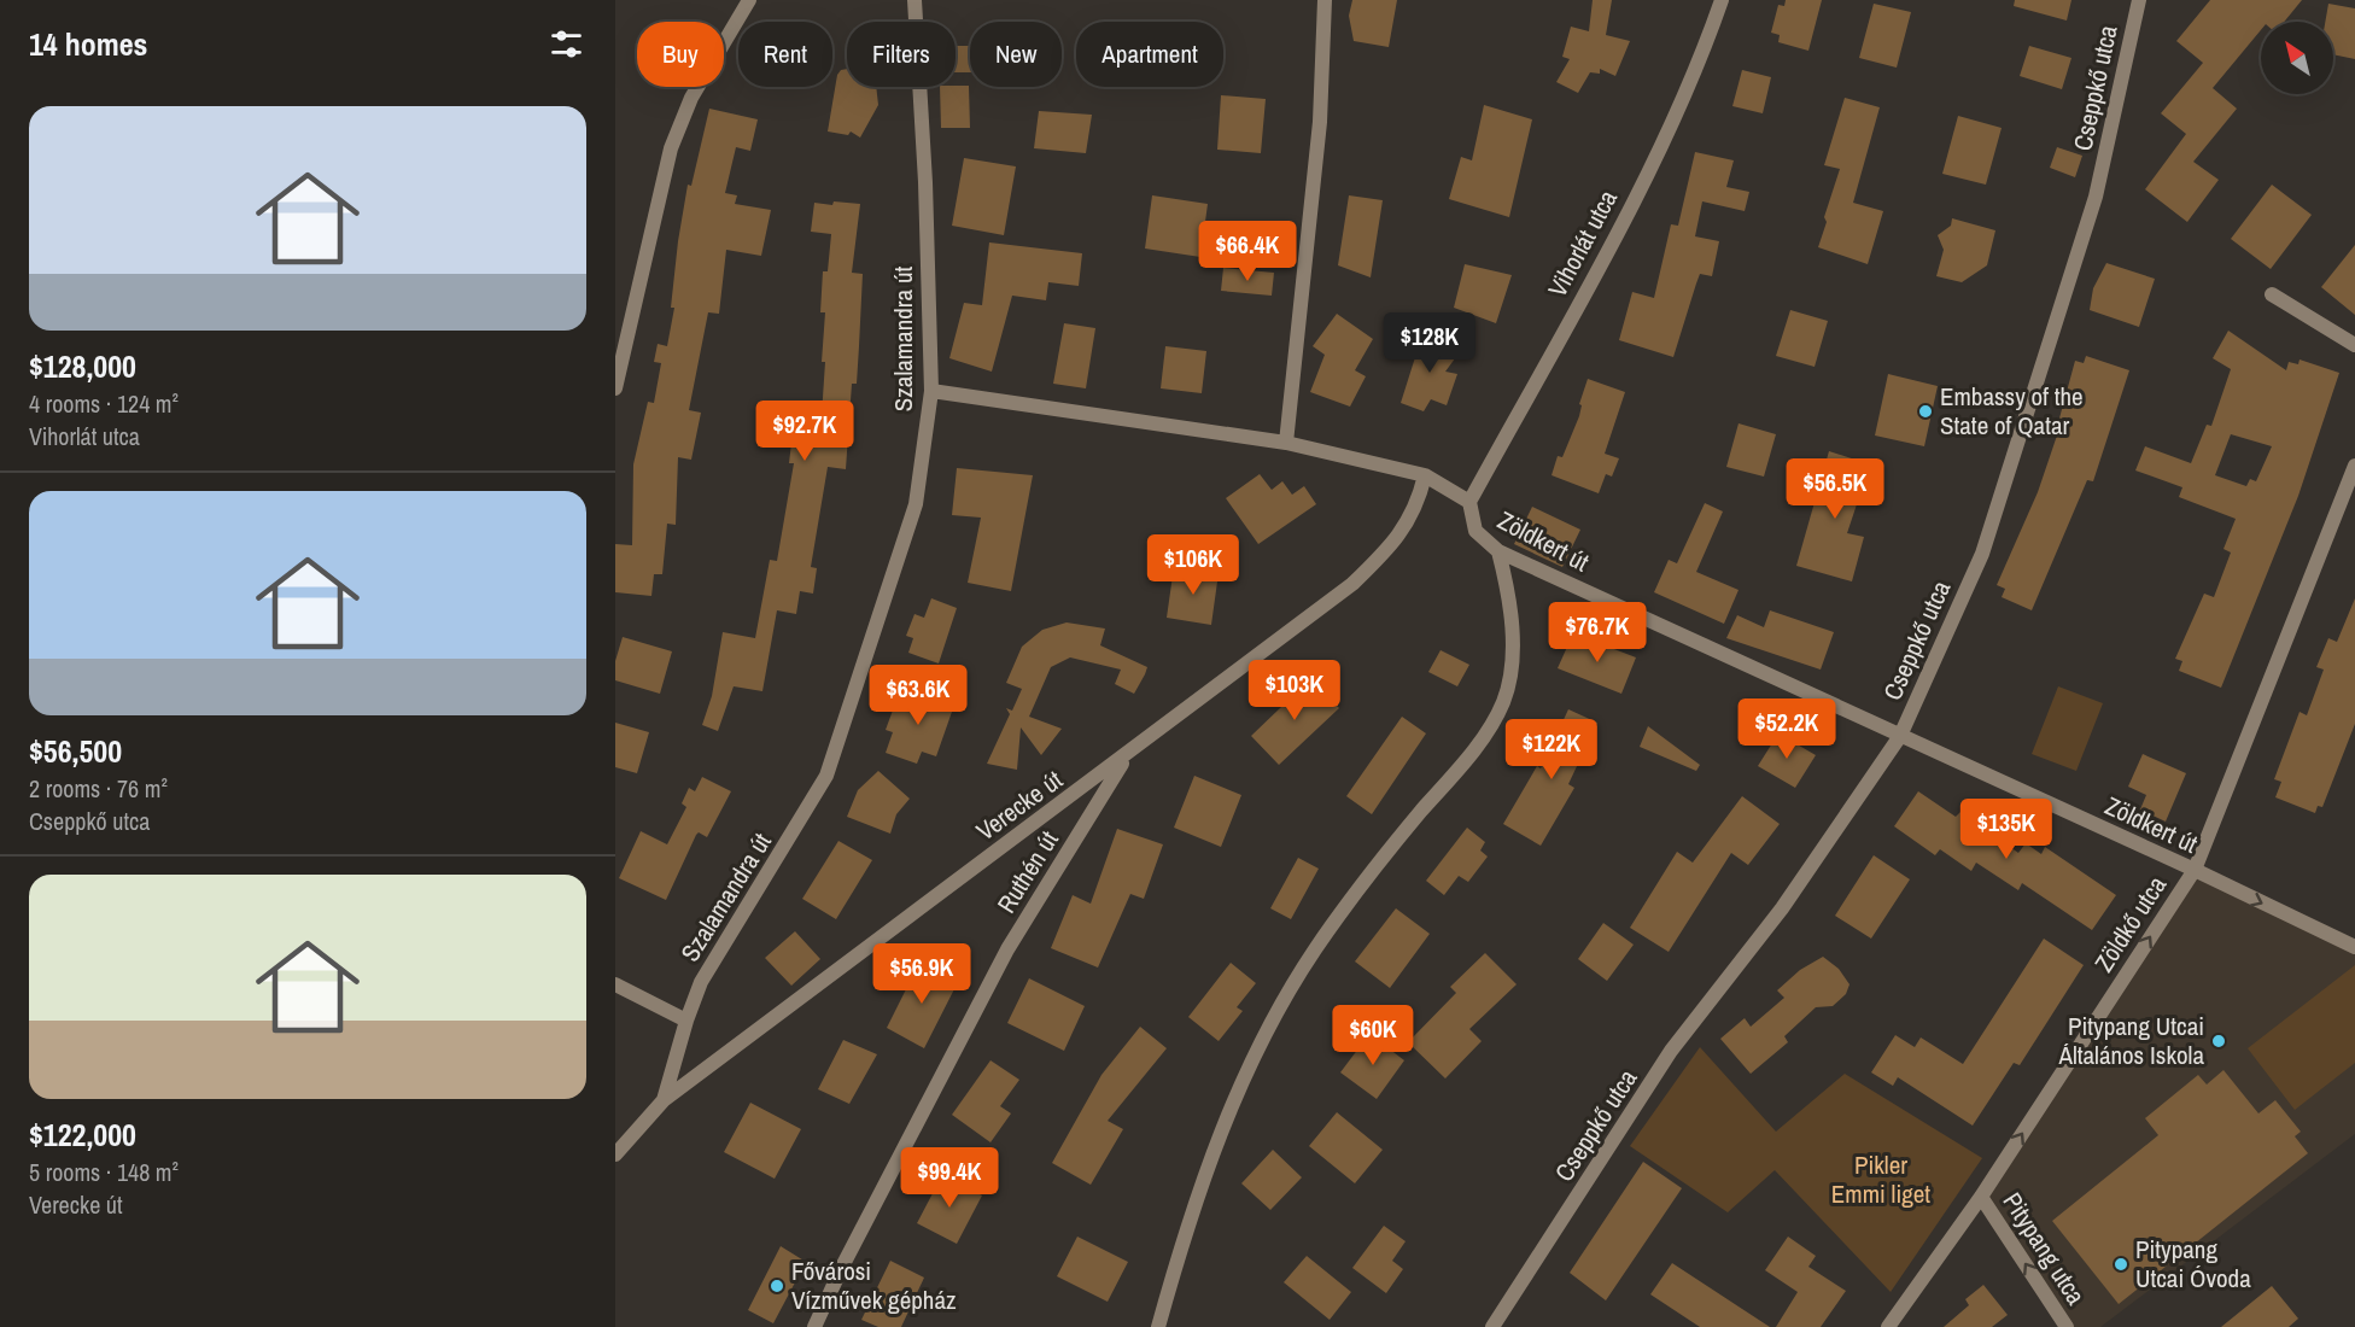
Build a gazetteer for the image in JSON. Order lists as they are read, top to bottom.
{
  "streets": {
    "street": [
      "Cseppkő utca",
      "Vihorlát utca",
      "Szalamandra út",
      "Zöldkert út",
      "Verecke út",
      "Ruthén út",
      "Zöldkő utca",
      "Pitypang utca"
    ]
  },
  "crossings": [
    ["Cseppkő utca", "Zöldkert út"],
    ["Vihorlát utca", "Zöldkert út"],
    ["Szalamandra út", "Zöldkert út"],
    ["Szalamandra út", "Verecke út"],
    ["Zöldkert út", "Verecke út"],
    ["Zöldkert út", "Zöldkő utca"],
    ["Verecke út", "Ruthén út"],
    ["Zöldkő utca", "Pitypang utca"]
  ],
  "one_way": ["Zöldkő utca", "Pitypang utca"],
  "parks": ["Pikler Emmi liget"],
  "places": [
    "Embassy of the State of Qatar",
    "Pitypang Utcai Általános Iskola",
    "Pitypang Utcai Óvoda",
    "Fővárosi Vízművek gépház"
  ],
  "north": "top left",
  "page": {
    "heading": "14 homes",
    "chip": [
      "Buy",
      "Rent",
      "Filters",
      "New",
      "Apartment"
    ],
    "list": [
      {
        "name": "$128,000",
        "note": "4 rooms · 124 m² · Vihorlát utca"
      },
      {
        "name": "$56,500",
        "note": "2 rooms · 76 m² · Cseppkő utca"
      },
      {
        "name": "$122,000",
        "note": "5 rooms · 148 m² · Verecke út"
      }
    ],
    "price": [
      "$66.4K",
      "$128K",
      "$92.7K",
      "$56.5K",
      "$106K",
      "$76.7K",
      "$103K",
      "$63.6K",
      "$52.2K",
      "$122K",
      "$135K",
      "$56.9K",
      "$60K",
      "$99.4K"
    ]
  }
}
